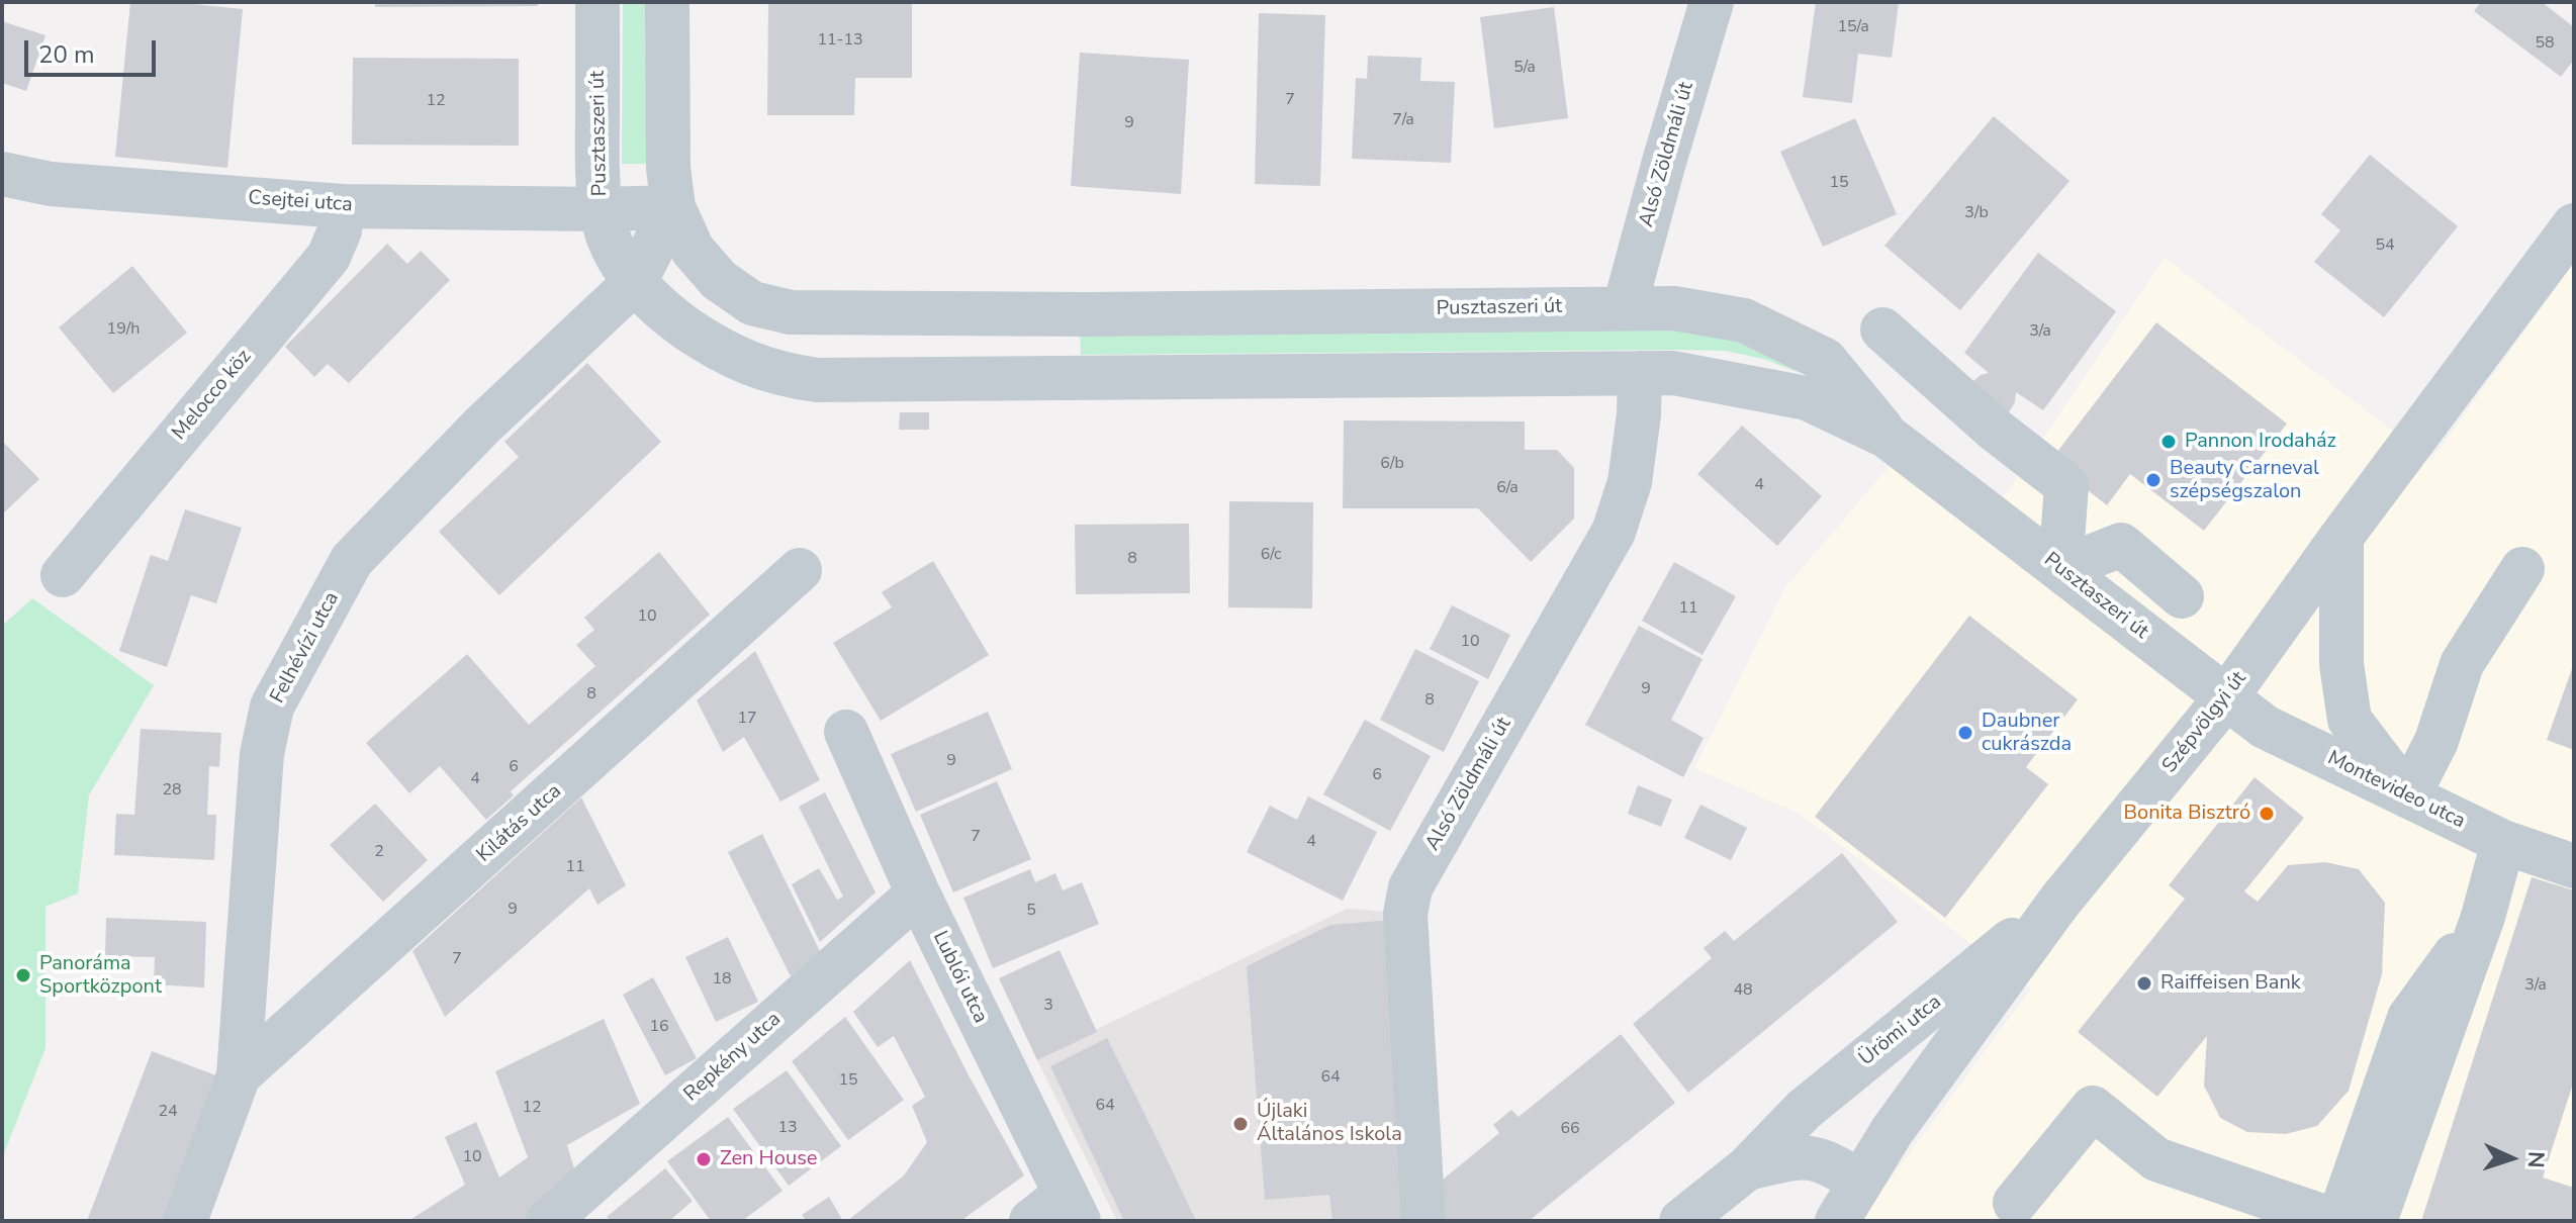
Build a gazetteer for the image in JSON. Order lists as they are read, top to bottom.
{
  "streets": {
    "street": [
      "Pusztaszeri út",
      "Alsó Zöldmáli út",
      "Csejtei utca",
      "Melocco köz",
      "Felhévízi utca",
      "Szépvölgyi út",
      "Montevideo utca",
      "Kilátás utca",
      "Lublói utca",
      "Ürömi utca",
      "Repkény utca"
    ]
  },
  "crossings": [
    ["Pusztaszeri út", "Alsó Zöldmáli út"],
    ["Pusztaszeri út", "Csejtei utca"],
    ["Pusztaszeri út", "Felhévízi utca"],
    ["Pusztaszeri út", "Szépvölgyi út"],
    ["Pusztaszeri út", "Montevideo utca"],
    ["Csejtei utca", "Melocco köz"],
    ["Csejtei utca", "Felhévízi utca"],
    ["Felhévízi utca", "Kilátás utca"],
    ["Szépvölgyi út", "Montevideo utca"],
    ["Szépvölgyi út", "Ürömi utca"],
    ["Lublói utca", "Repkény utca"]
  ],
  "places": [
    "Pannon Irodaház",
    "Beauty Carneval szépségszalon",
    "Daubner cukrászda",
    "Bonita Bisztró",
    "Panoráma Sportközpont",
    "Raiffeisen Bank",
    "Újlaki Általános Iskola",
    "Zen House"
  ],
  "house_numbers": [
    "15/a",
    "11-13",
    "58",
    "5/a",
    "7",
    "12",
    "7/a",
    "9",
    "15",
    "3/b",
    "54",
    "19/h",
    "3/a",
    "6/b",
    "4",
    "6/a",
    "6/c",
    "8",
    "11",
    "10",
    "10",
    "9",
    "8",
    "8",
    "17",
    "9",
    "6",
    "6",
    "4",
    "28",
    "7",
    "4",
    "2",
    "11",
    "9",
    "5",
    "7",
    "18",
    "3/a",
    "48",
    "3",
    "16",
    "64",
    "15",
    "64",
    "12",
    "24",
    "13",
    "66",
    "10"
  ],
  "scale_bar": "20 m",
  "north": "right"
}
